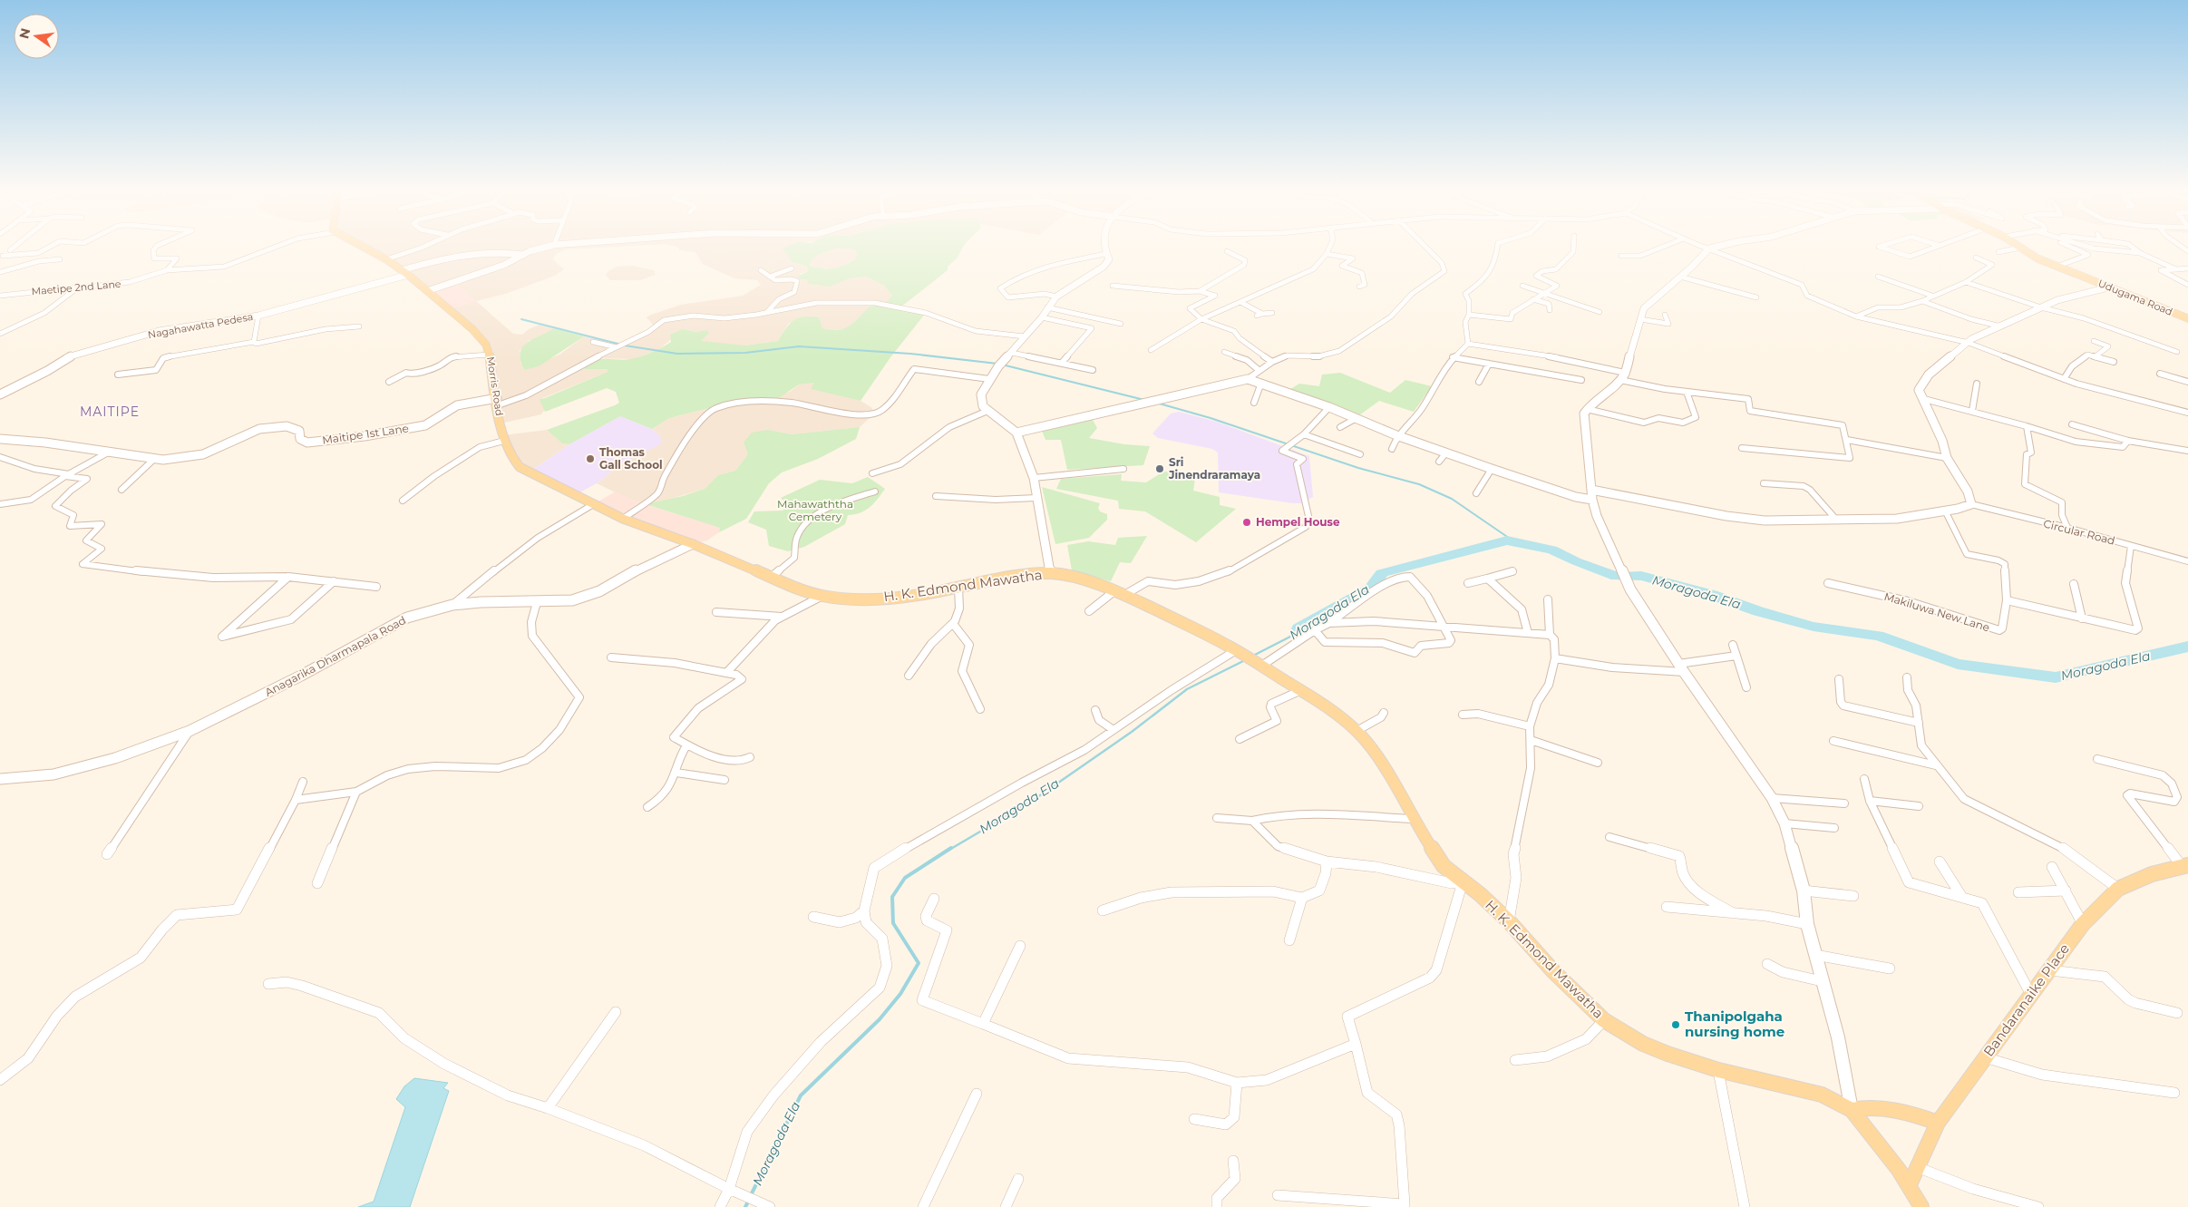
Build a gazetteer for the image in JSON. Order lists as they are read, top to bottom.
{
  "streets": {
    "main road": [
      "Udugama Road",
      "Morris Road",
      "H. K. Edmond Mawatha",
      "Bandaranaike Place"
    ],
    "street": [
      "Maetipe 2nd Lane",
      "Nagahawatta Pedesa",
      "Maitipe 1st Lane",
      "Circular Road",
      "Makiluwa New Lane",
      "Anagarika Dharmapala Road"
    ]
  },
  "crossings": [
    ["Nagahawatta Pedesa", "Morris Road"],
    ["Morris Road", "Maitipe 1st Lane"],
    ["Morris Road", "H. K. Edmond Mawatha"],
    ["Morris Road", "Anagarika Dharmapala Road"],
    ["H. K. Edmond Mawatha", "Anagarika Dharmapala Road"],
    ["H. K. Edmond Mawatha", "Bandaranaike Place"]
  ],
  "districts": ["MAITIPE"],
  "water": ["Moragoda Ela"],
  "parks": ["Mahawaththa Cemetery"],
  "places": [
    "Thomas Gall School",
    "Sri Jinendraramaya",
    "Hempel House",
    "Thanipolgaha nursing home"
  ],
  "north": "left"
}
